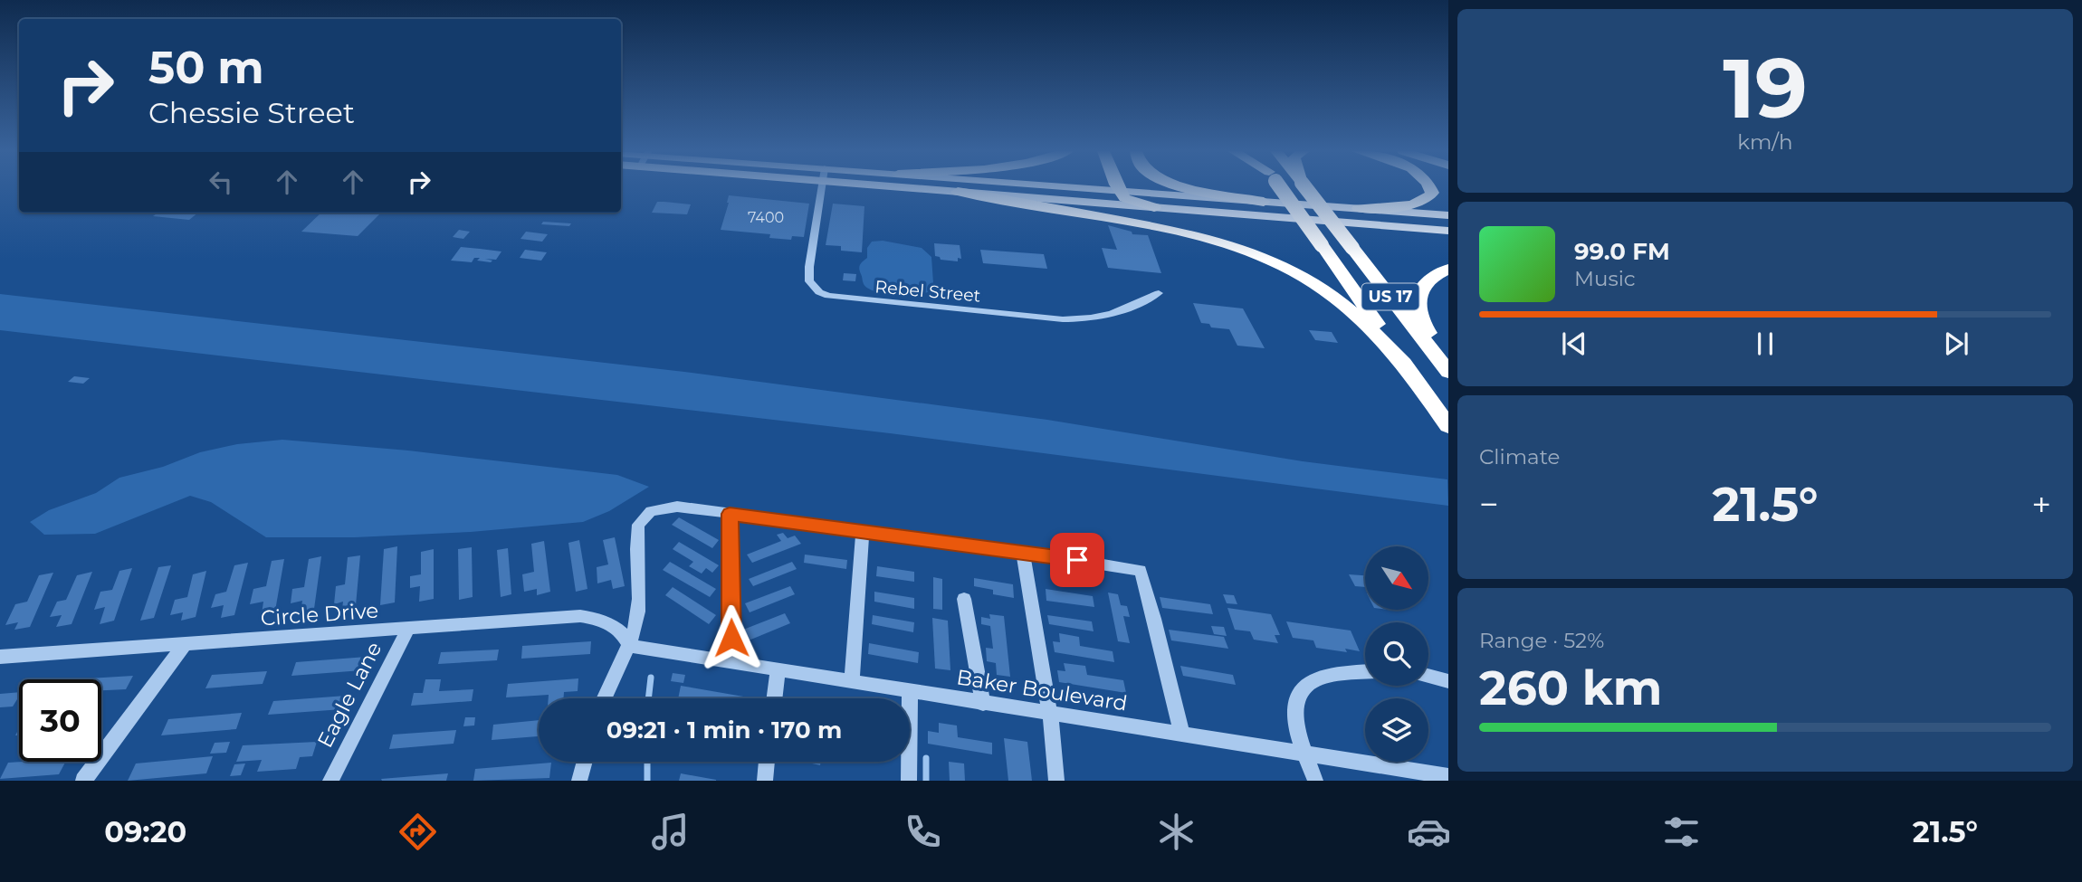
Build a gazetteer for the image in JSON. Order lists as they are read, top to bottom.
{
  "streets": {
    "highway": ["US 17"],
    "street": [
      "Rebel Street",
      "Circle Drive",
      "Baker Boulevard",
      "Eagle Lane"
    ]
  },
  "crossings": [
    ["Circle Drive", "Baker Boulevard"],
    ["Circle Drive", "Eagle Lane"]
  ],
  "house_numbers": ["7400"],
  "north": "bottom right",
  "page": {
    "tile": [
      ["19", "km/h"],
      "Climate",
      ["Range · 52%", "260 km"]
    ],
    "turn": ["50 m", "Chessie Street"],
    "song": ["99.0 FM", "Music"],
    "heat": ["−", "21.5°", "+"],
    "limit": "30",
    "trip": "09:21 · 1 min · 170 m",
    "tabs": ["09:20", "21.5°"]
  }
}
